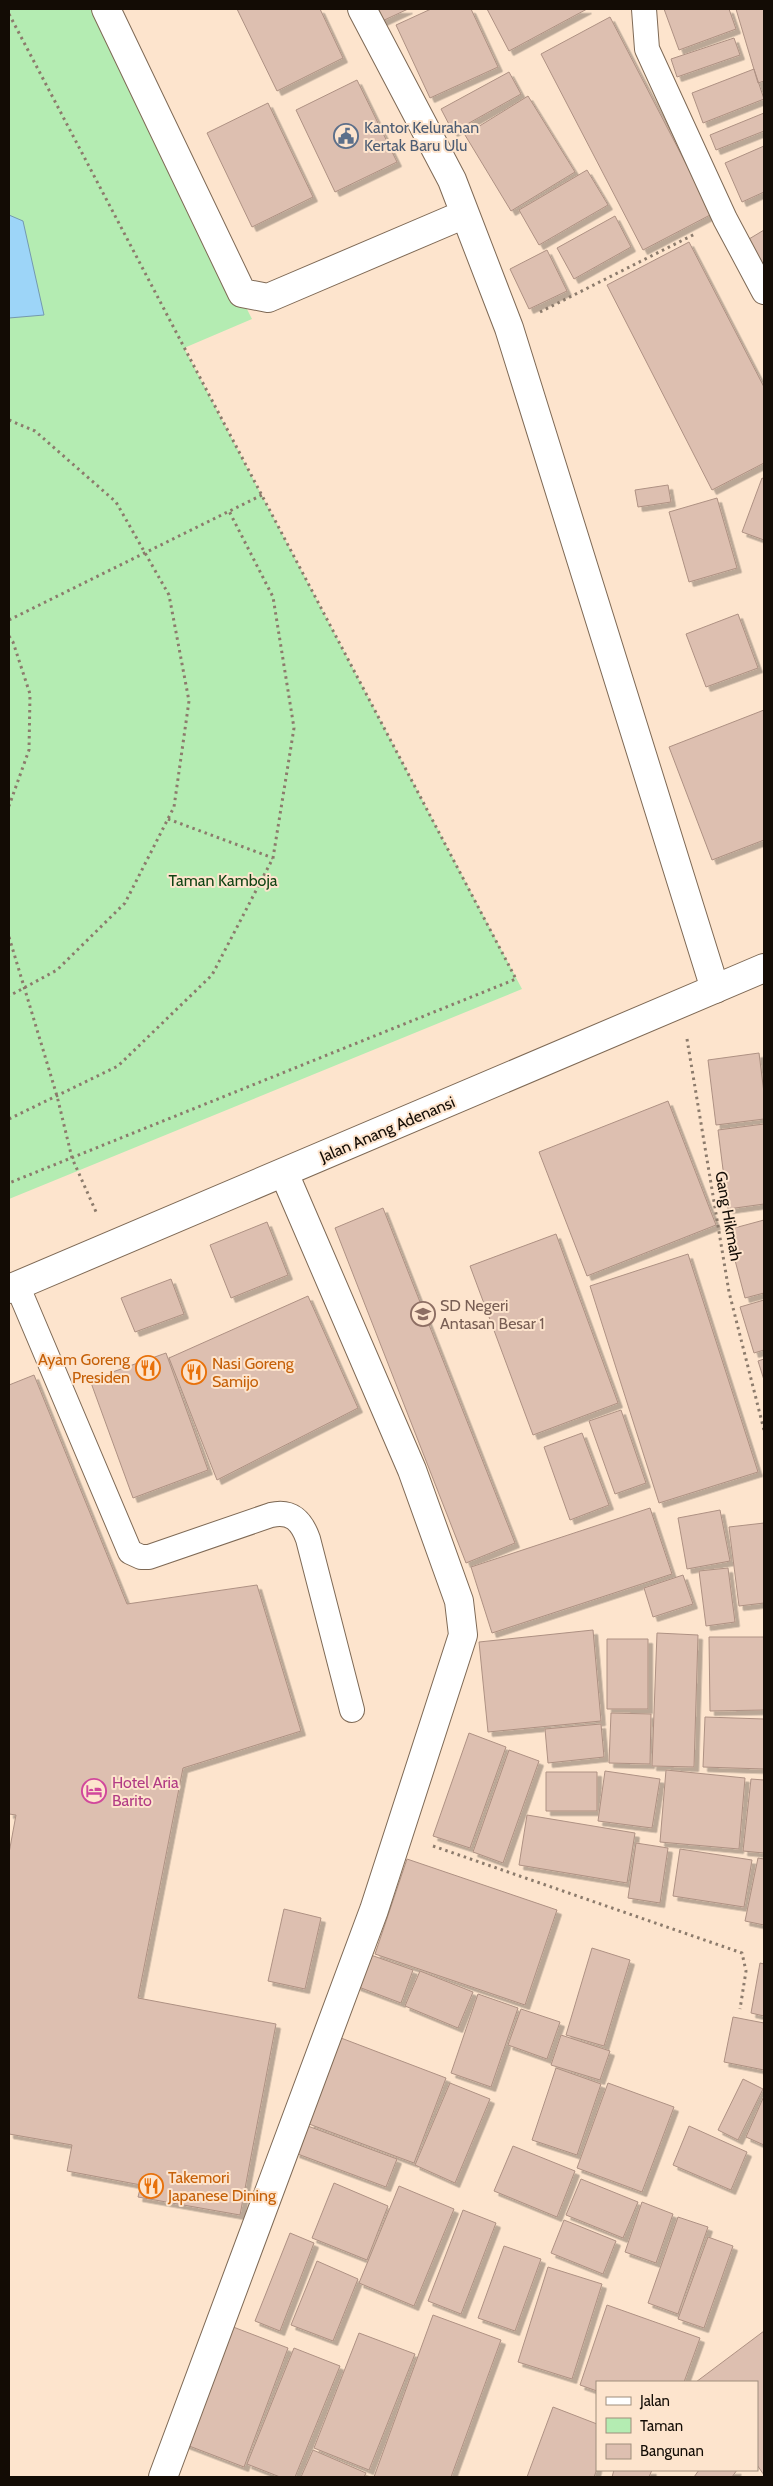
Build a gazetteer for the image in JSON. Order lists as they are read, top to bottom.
{
  "streets": {
    "main road": ["Jalan Anang Adenansi"],
    "path": ["Gang Hikmah"]
  },
  "crossings": [
    ["Jalan Anang Adenansi", "Gang Hikmah"]
  ],
  "parks": ["Taman Kamboja"],
  "places": {
    "public building": ["Kantor Kelurahan Kertak Baru Ulu"],
    "school or university": ["SD Negeri Antasan Besar 1"],
    "restaurant": ["Ayam Goreng Presiden", "Nasi Goreng Samijo", "Takemori Japanese Dining"],
    "hotel": ["Hotel Aria Barito"]
  },
  "legend": ["Jalan", "Taman", "Bangunan"]
}
